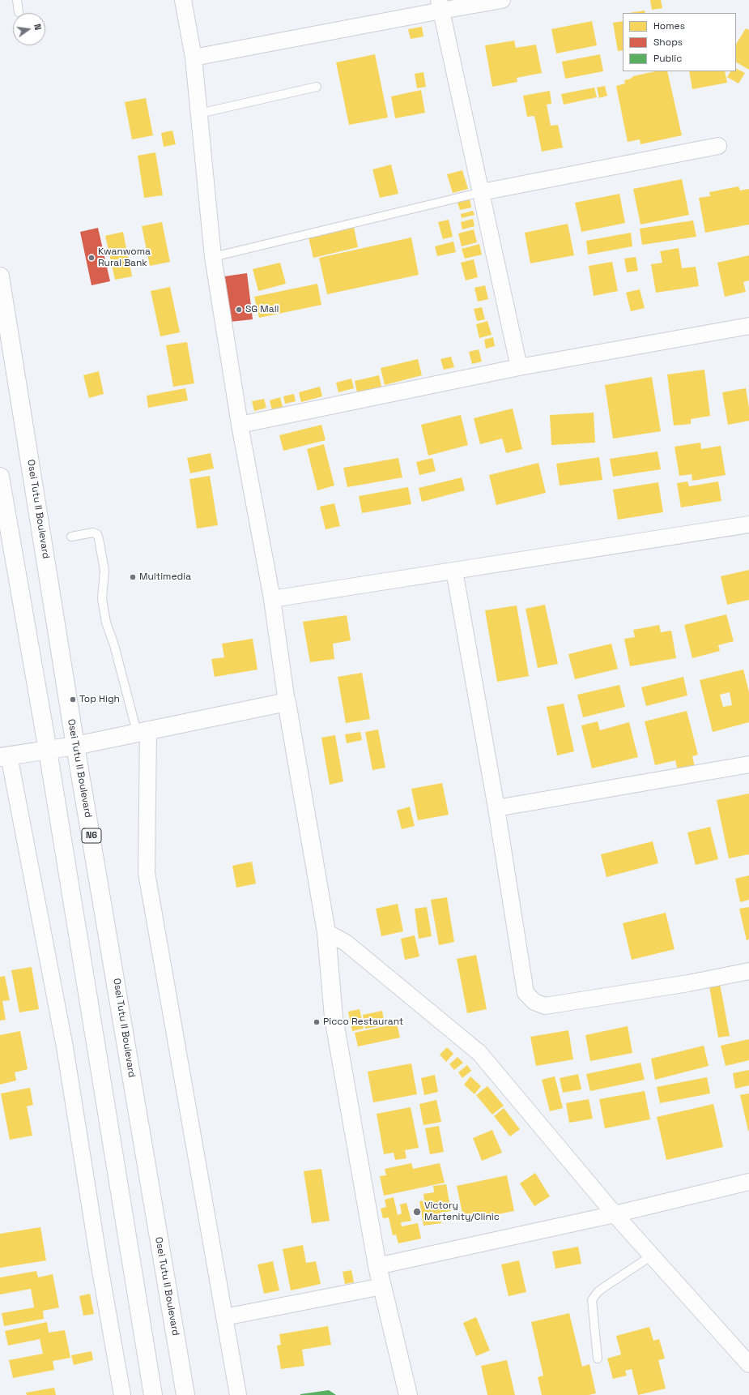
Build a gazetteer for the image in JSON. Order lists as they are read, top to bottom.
{
  "streets": {
    "main road": ["Osei Tutu II Boulevard", "N6"]
  },
  "places": [
    "Kwanwoma Rural Bank",
    "SG Mall",
    "Multimedia",
    "Top High",
    "Picco Restaurant",
    "Victory Martenity/Clinic"
  ],
  "legend": ["Homes", "Shops", "Public"],
  "north": "right"
}
